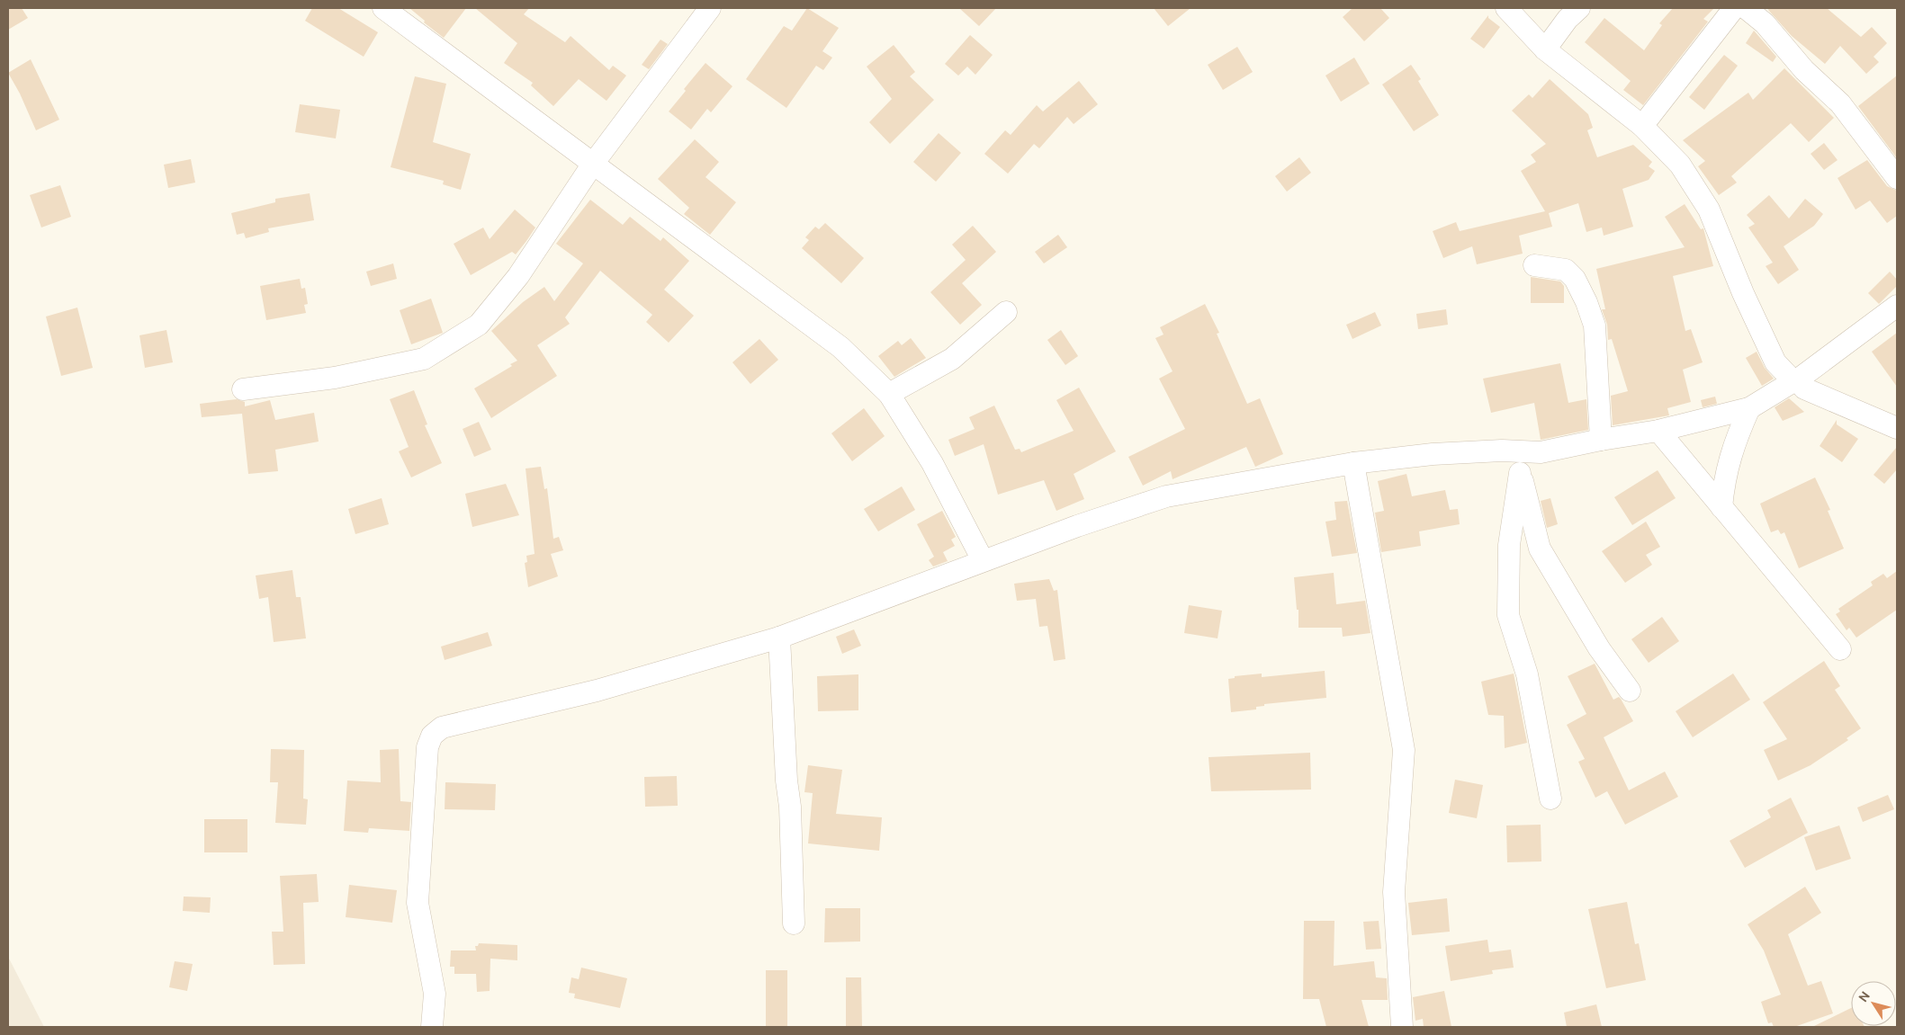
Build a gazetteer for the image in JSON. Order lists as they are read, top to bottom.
{
  "north": "top left"
}
